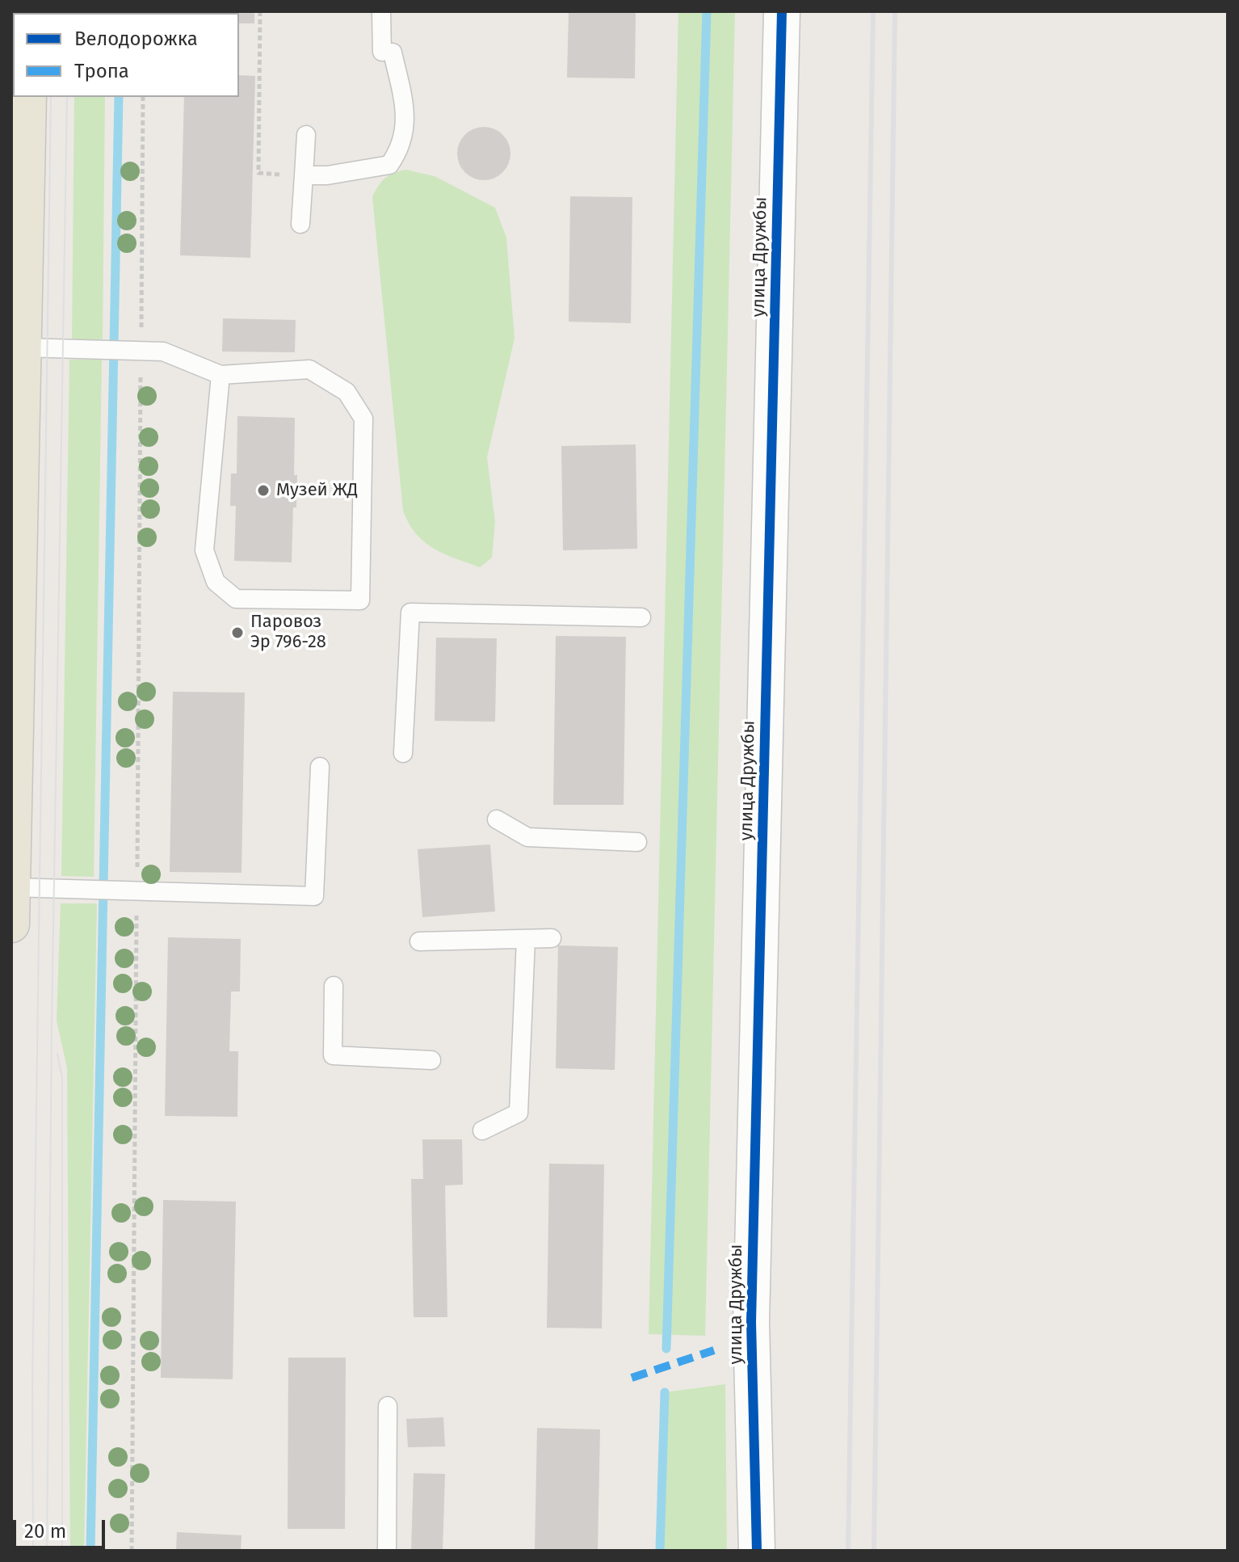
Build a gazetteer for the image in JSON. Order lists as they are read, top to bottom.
{
  "streets": {
    "street": ["улица Дружбы"]
  },
  "places": ["Музей ЖД", "Паровоз Эр 796-28"],
  "legend": ["Велодорожка", "Тропа"],
  "scale_bar": "20 m"
}
